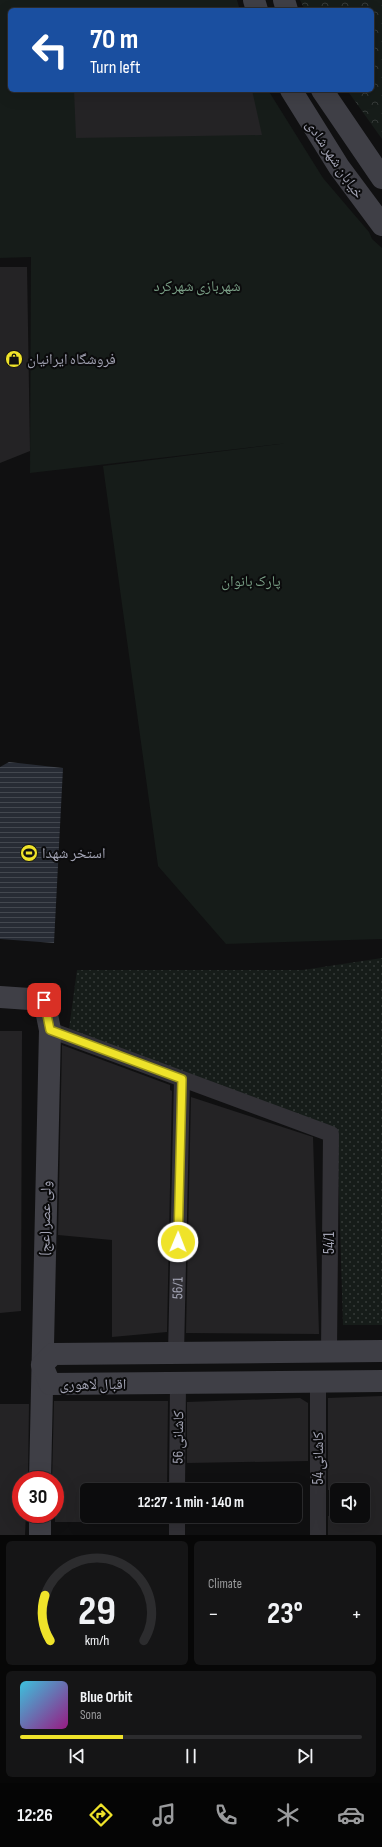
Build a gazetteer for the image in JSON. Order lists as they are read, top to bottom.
{
  "streets": {
    "main road": ["خیابان شهر شادی", "ولی عصر (عج)", "اقبال لاهوری"],
    "street": [
      "54/1",
      "56/1",
      "کاشانی 56",
      "کاشانی 54"
    ]
  },
  "crossings": [
    ["ولی عصر (عج)", "اقبال لاهوری"],
    ["54/1", "56/1"],
    ["54/1", "اقبال لاهوری"],
    ["56/1", "اقبال لاهوری"],
    ["اقبال لاهوری", "کاشانی 56"],
    ["اقبال لاهوری", "کاشانی 54"]
  ],
  "parks": ["شهربازی شهرکرد", "پارک بانوان"],
  "places": {
    "shop": ["فروشگاه ایرانیان"],
    "sports": ["استخر شهدا"]
  },
  "page": {
    "turn": ["70 m", "Turn left"],
    "limit": "30",
    "trip": "12:27 · 1 min · 140 m",
    "tile": "Climate",
    "heat": ["−", "23°", "+"],
    "song": ["Blue Orbit", "Sona"],
    "tabs": "12:26",
    "gauge": ["29", "km/h"]
  }
}
